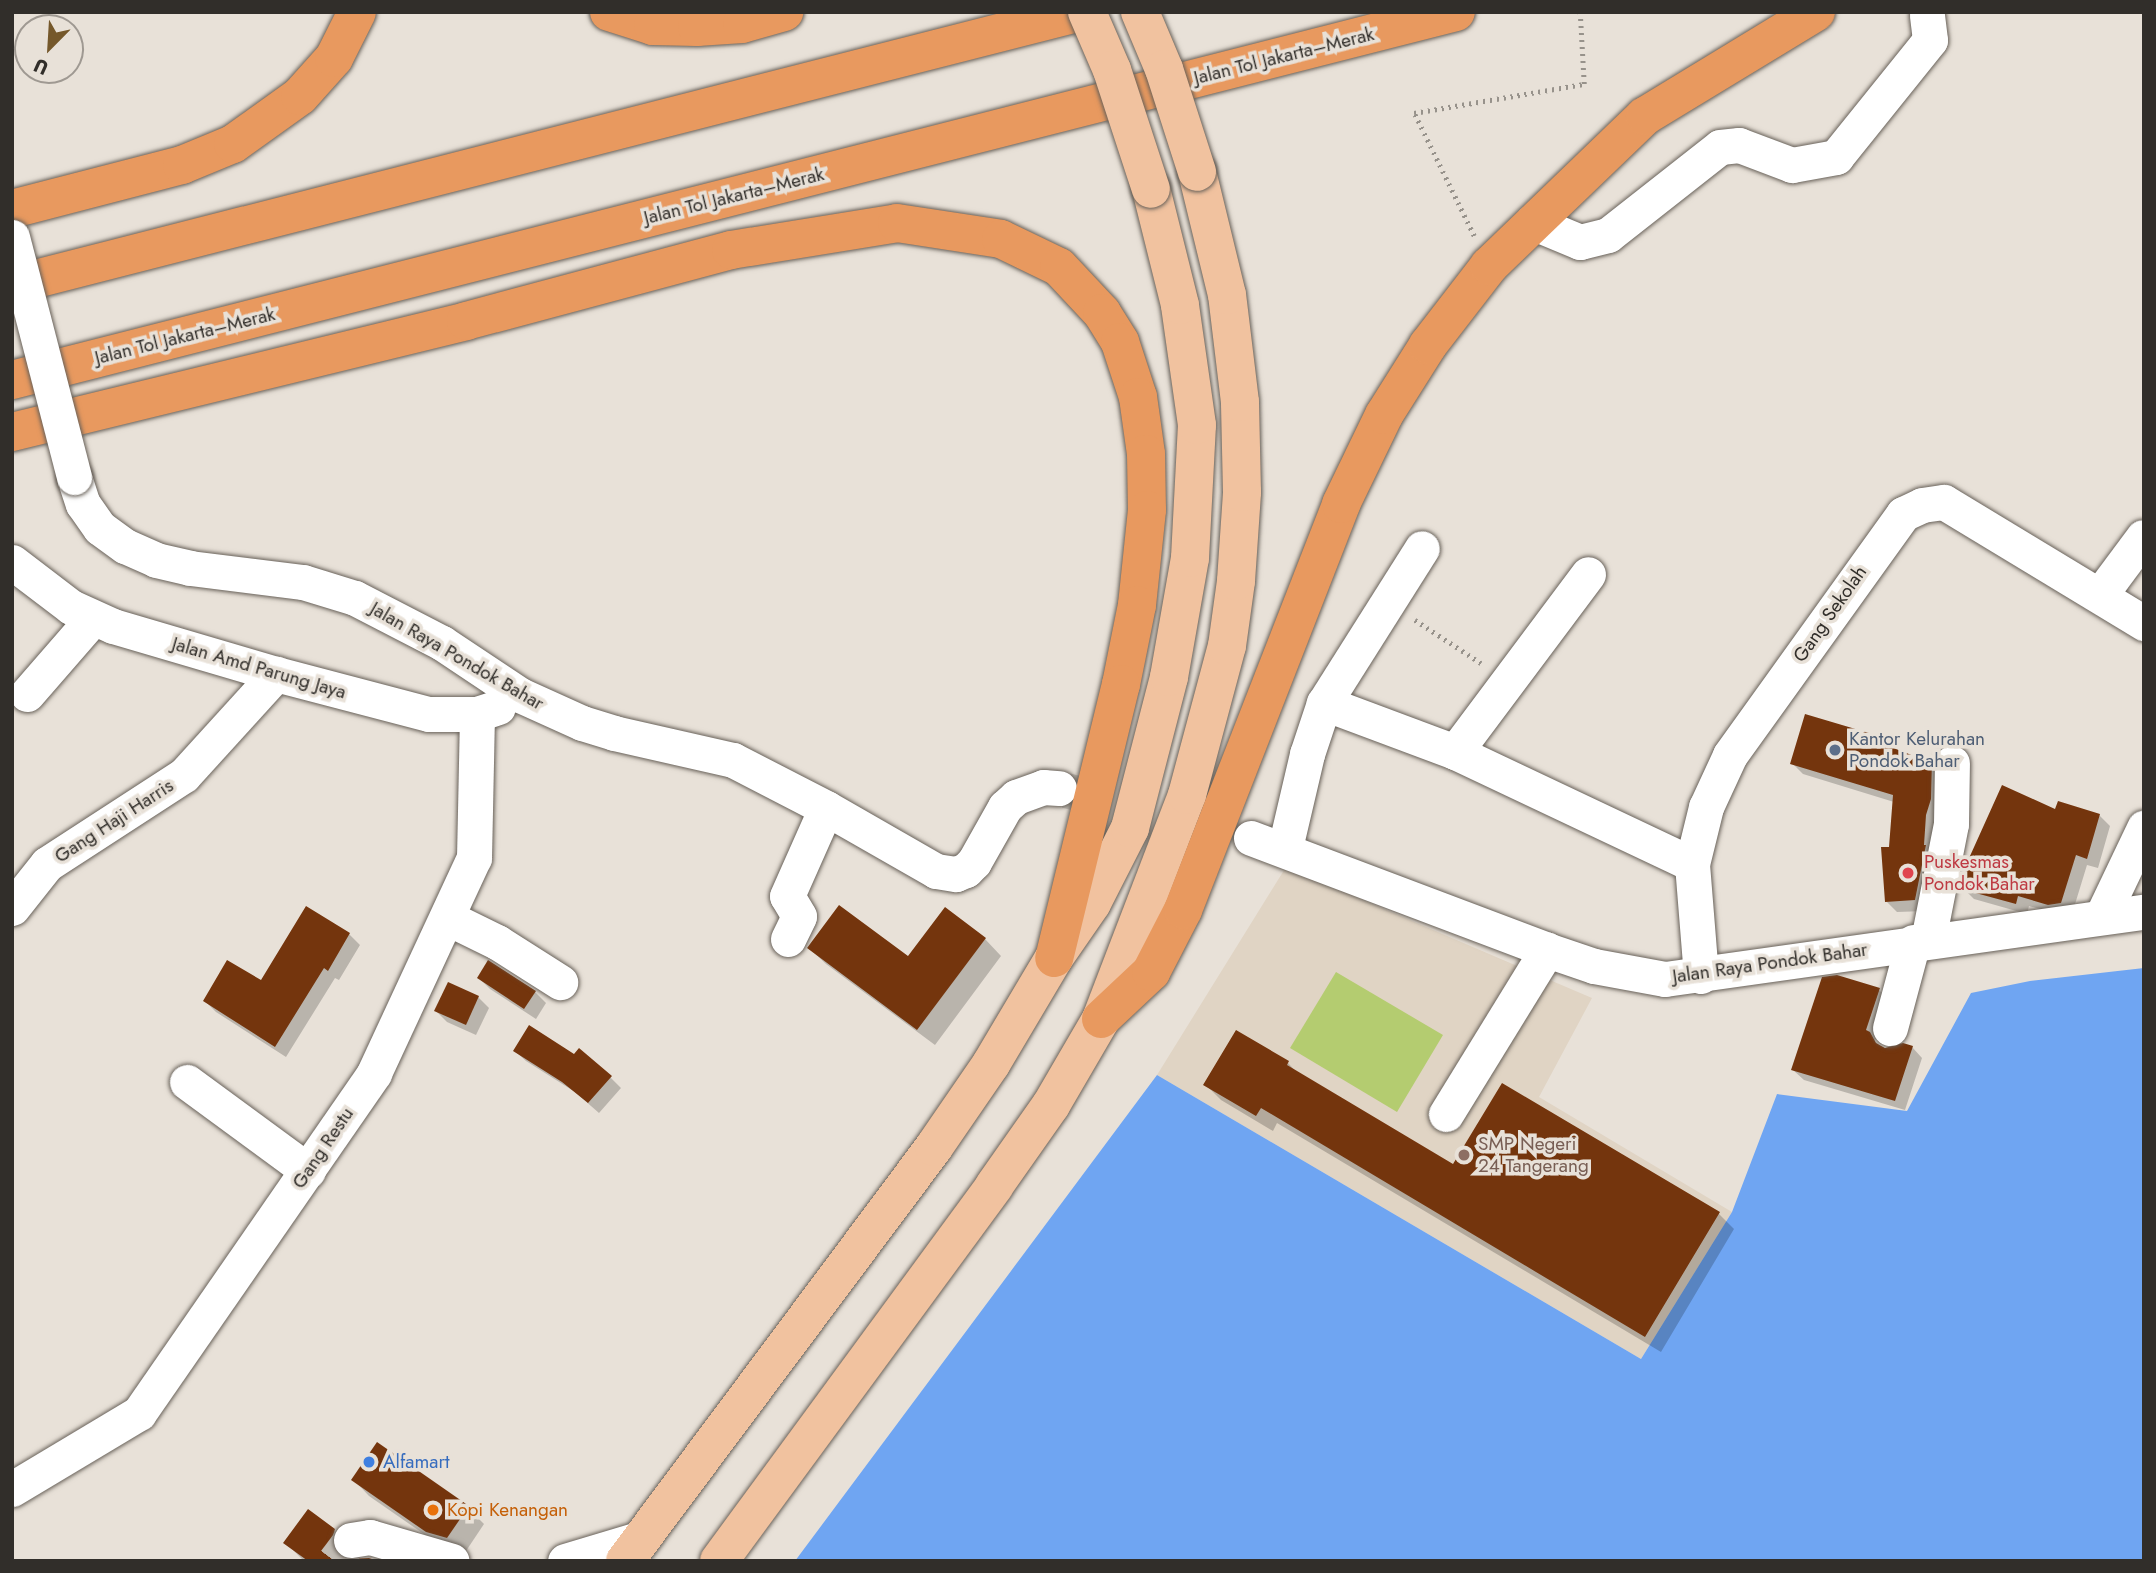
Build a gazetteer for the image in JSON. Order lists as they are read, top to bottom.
{
  "streets": {
    "highway": ["Jalan Tol Jakarta–Merak"],
    "street": [
      "Gang Sekolah",
      "Jalan Raya Pondok Bahar",
      "Jalan Amd Parung Jaya",
      "Gang Haji Harris",
      "Gang Restu"
    ]
  },
  "crossings": [
    ["Gang Sekolah", "Jalan Raya Pondok Bahar"],
    ["Jalan Raya Pondok Bahar", "Jalan Amd Parung Jaya"],
    ["Jalan Amd Parung Jaya", "Gang Haji Harris"],
    ["Jalan Amd Parung Jaya", "Gang Restu"]
  ],
  "places": [
    "Kantor Kelurahan Pondok Bahar",
    "Puskesmas Pondok Bahar",
    "SMP Negeri 24 Tangerang",
    "Alfamart",
    "Kopi Kenangan"
  ],
  "north": "bottom left"
}
